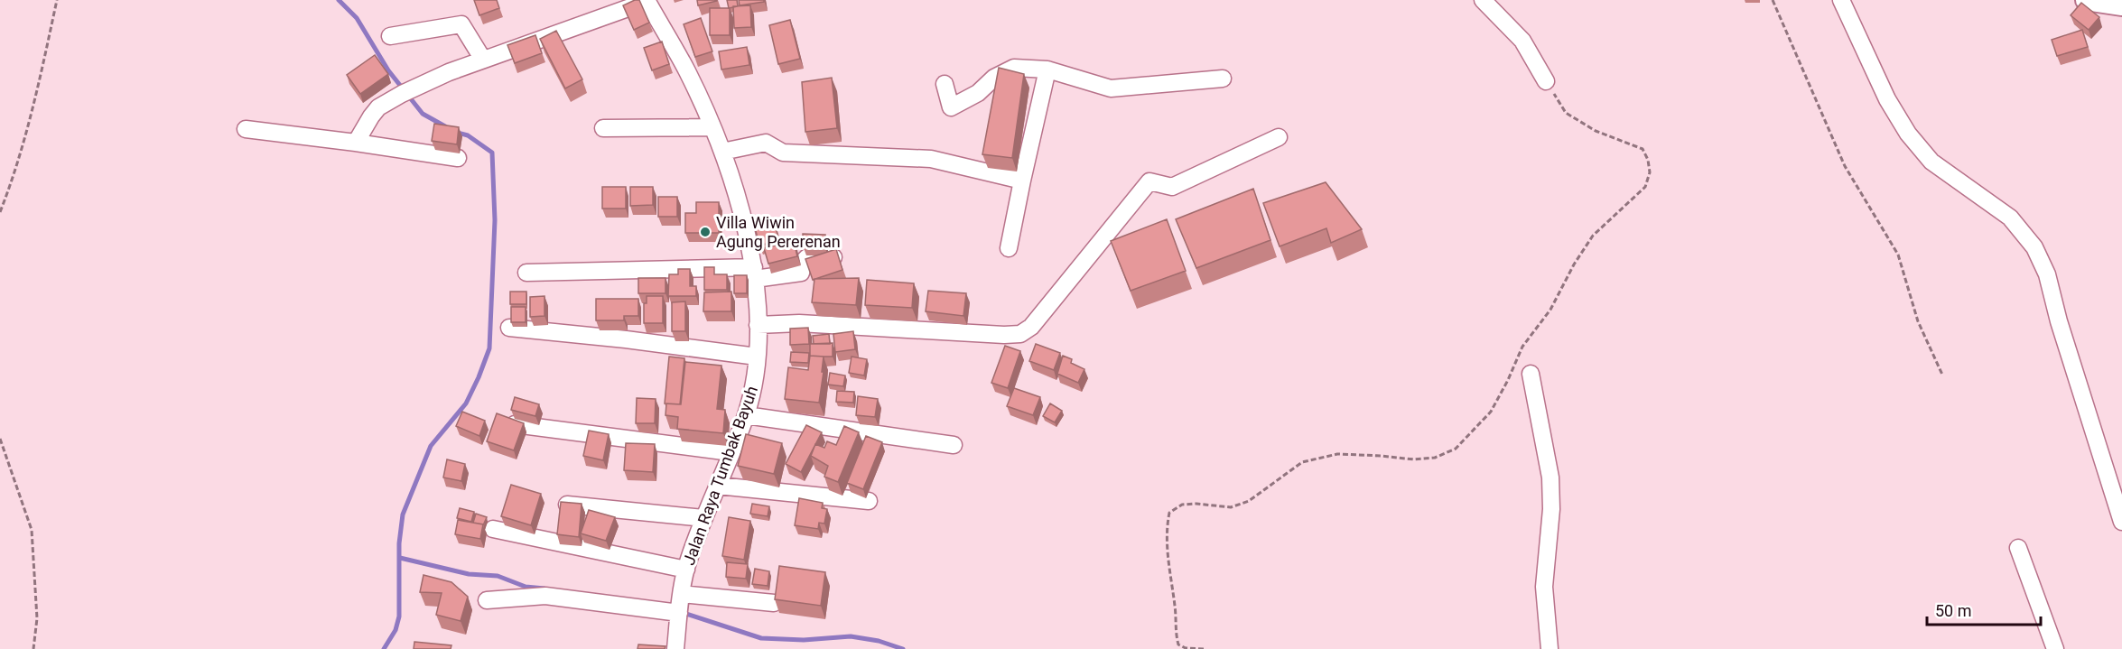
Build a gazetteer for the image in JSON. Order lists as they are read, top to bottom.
{
  "streets": {
    "street": ["Jalan Raya Tumbak Bayuh"]
  },
  "places": ["Villa Wiwin Agung Pererenan"],
  "scale_bar": "50 m"
}
